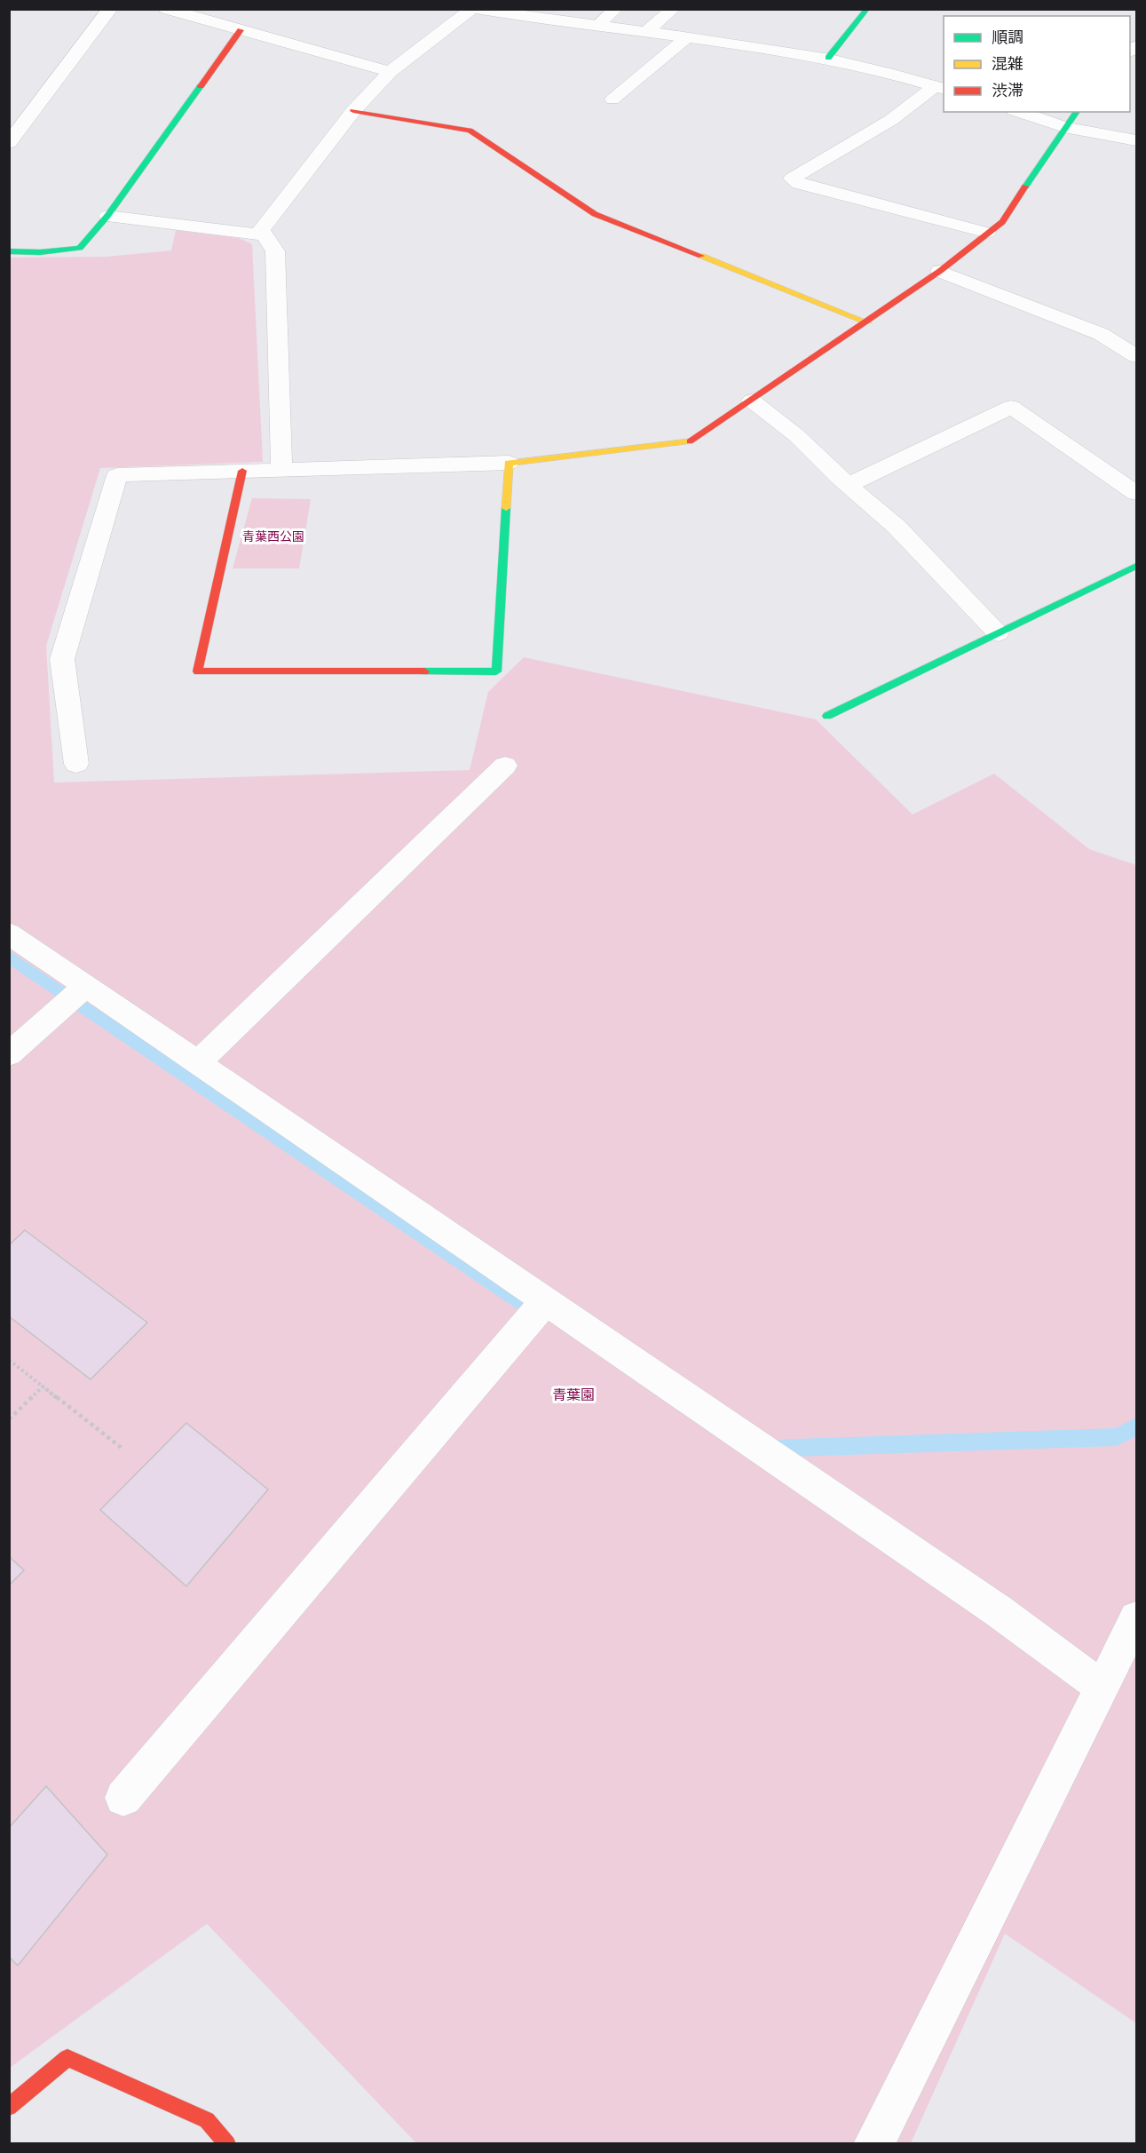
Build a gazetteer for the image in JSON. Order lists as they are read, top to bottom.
{
  "parks": ["青葉西公園", "青葉園"],
  "legend": ["順調", "混雑", "渋滞"]
}
